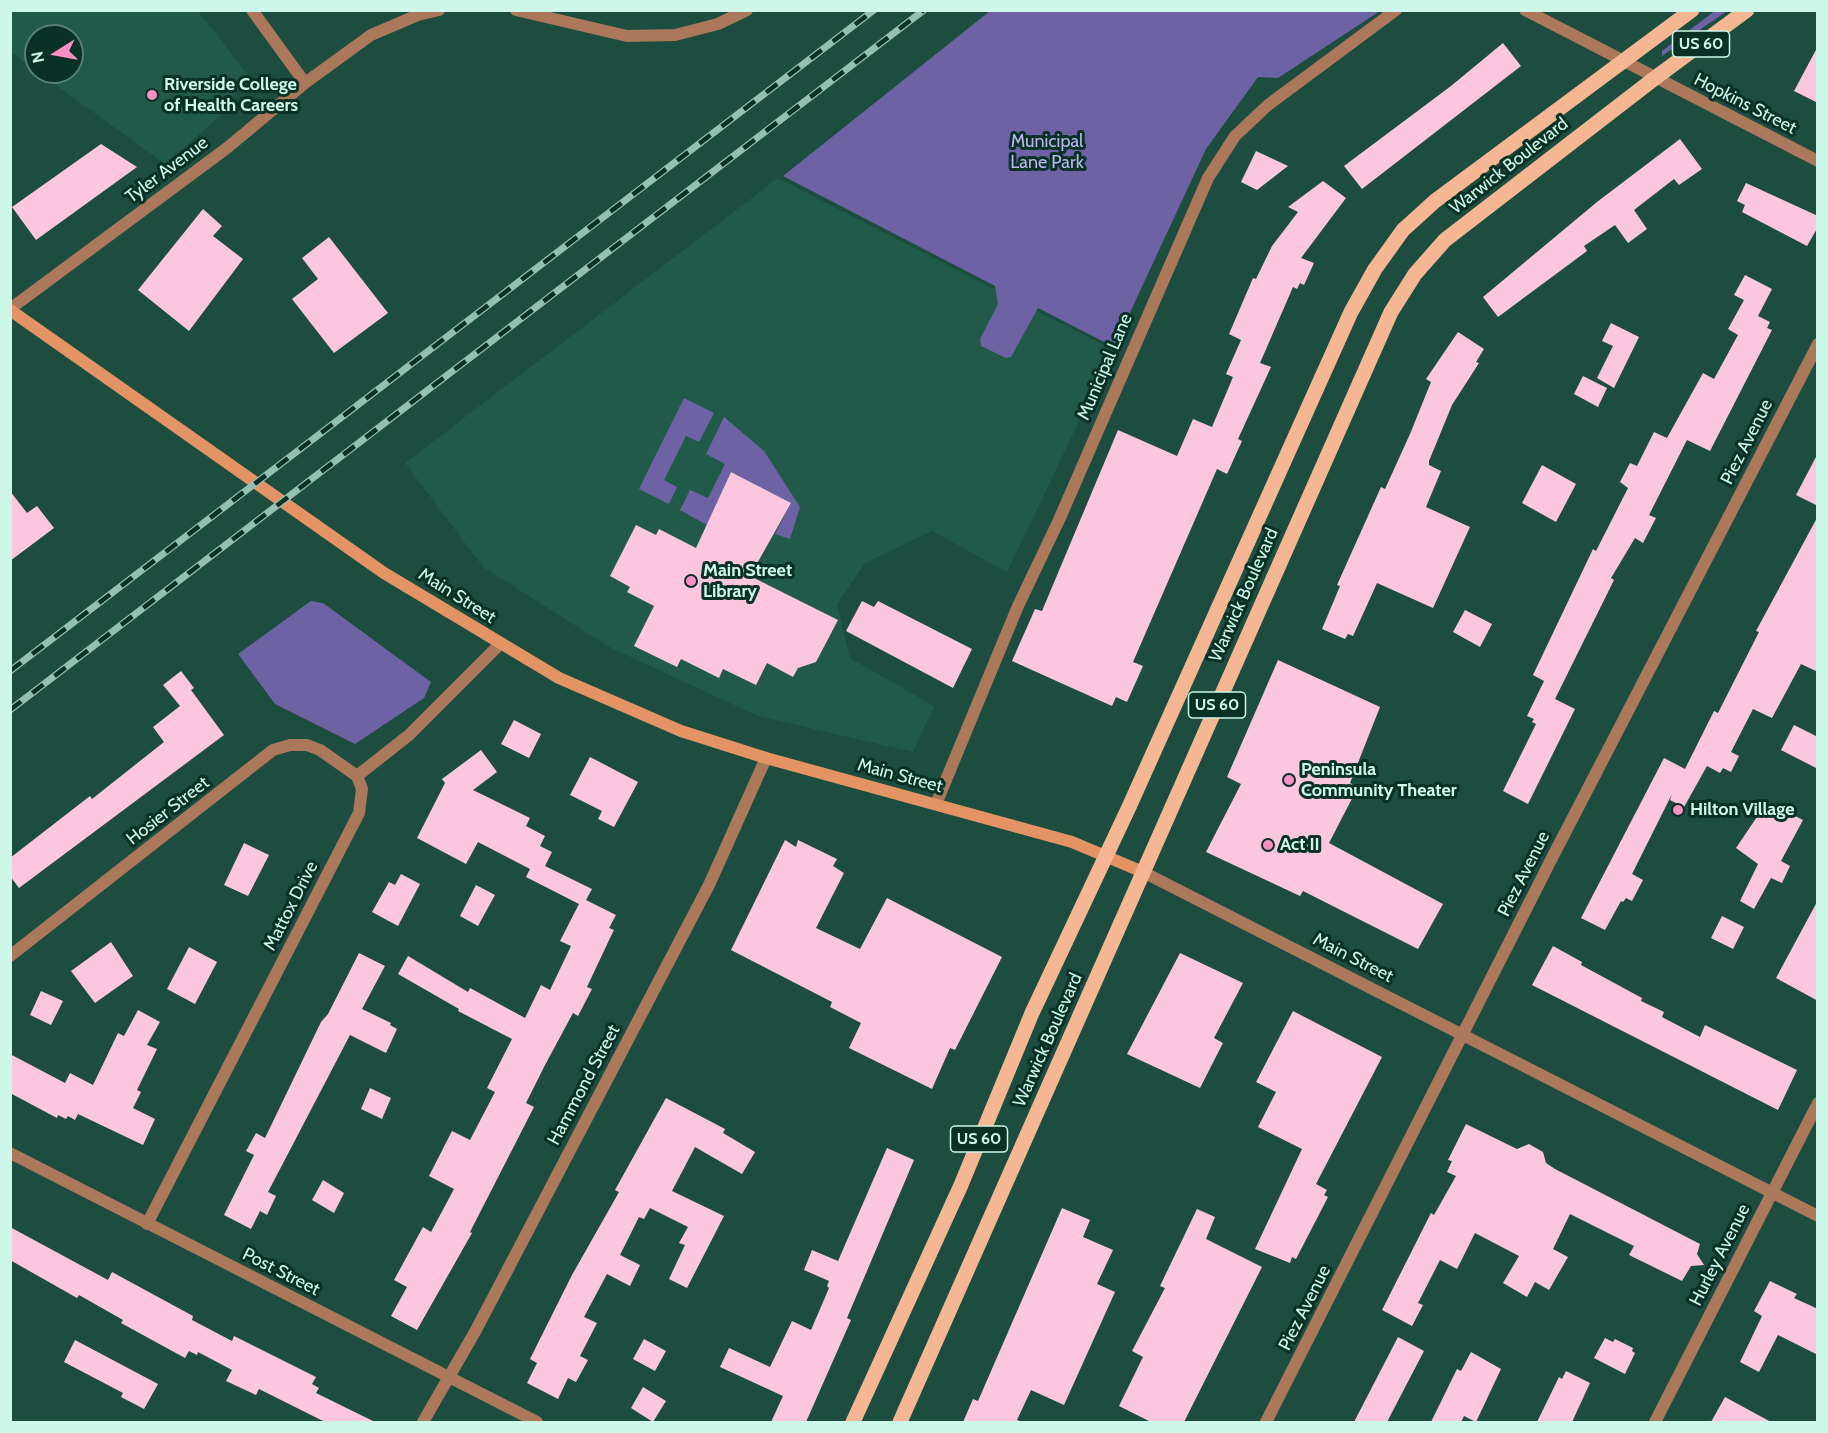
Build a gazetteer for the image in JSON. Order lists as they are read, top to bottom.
{
  "streets": {
    "main road": ["US 60", "Warwick Boulevard", "Main Street"],
    "street": [
      "Hopkins Street",
      "Tyler Avenue",
      "Municipal Lane",
      "Piez Avenue",
      "Hosier Street",
      "Mattox Drive",
      "Hammond Street",
      "Hurley Avenue",
      "Post Street"
    ]
  },
  "crossings": [
    ["Hopkins Street", "Warwick Boulevard"],
    ["Warwick Boulevard", "Main Street"],
    ["Tyler Avenue", "Main Street"],
    ["Municipal Lane", "Main Street"],
    ["Piez Avenue", "Main Street"],
    ["Main Street", "Hammond Street"],
    ["Main Street", "Hurley Avenue"],
    ["Hosier Street", "Mattox Drive"],
    ["Mattox Drive", "Post Street"],
    ["Hammond Street", "Post Street"]
  ],
  "parks": ["Municipal Lane Park"],
  "places": [
    "Riverside College of Health Careers",
    "Main Street Library",
    "Peninsula Community Theater",
    "Hilton Village",
    "Act II"
  ],
  "north": "left"
}
